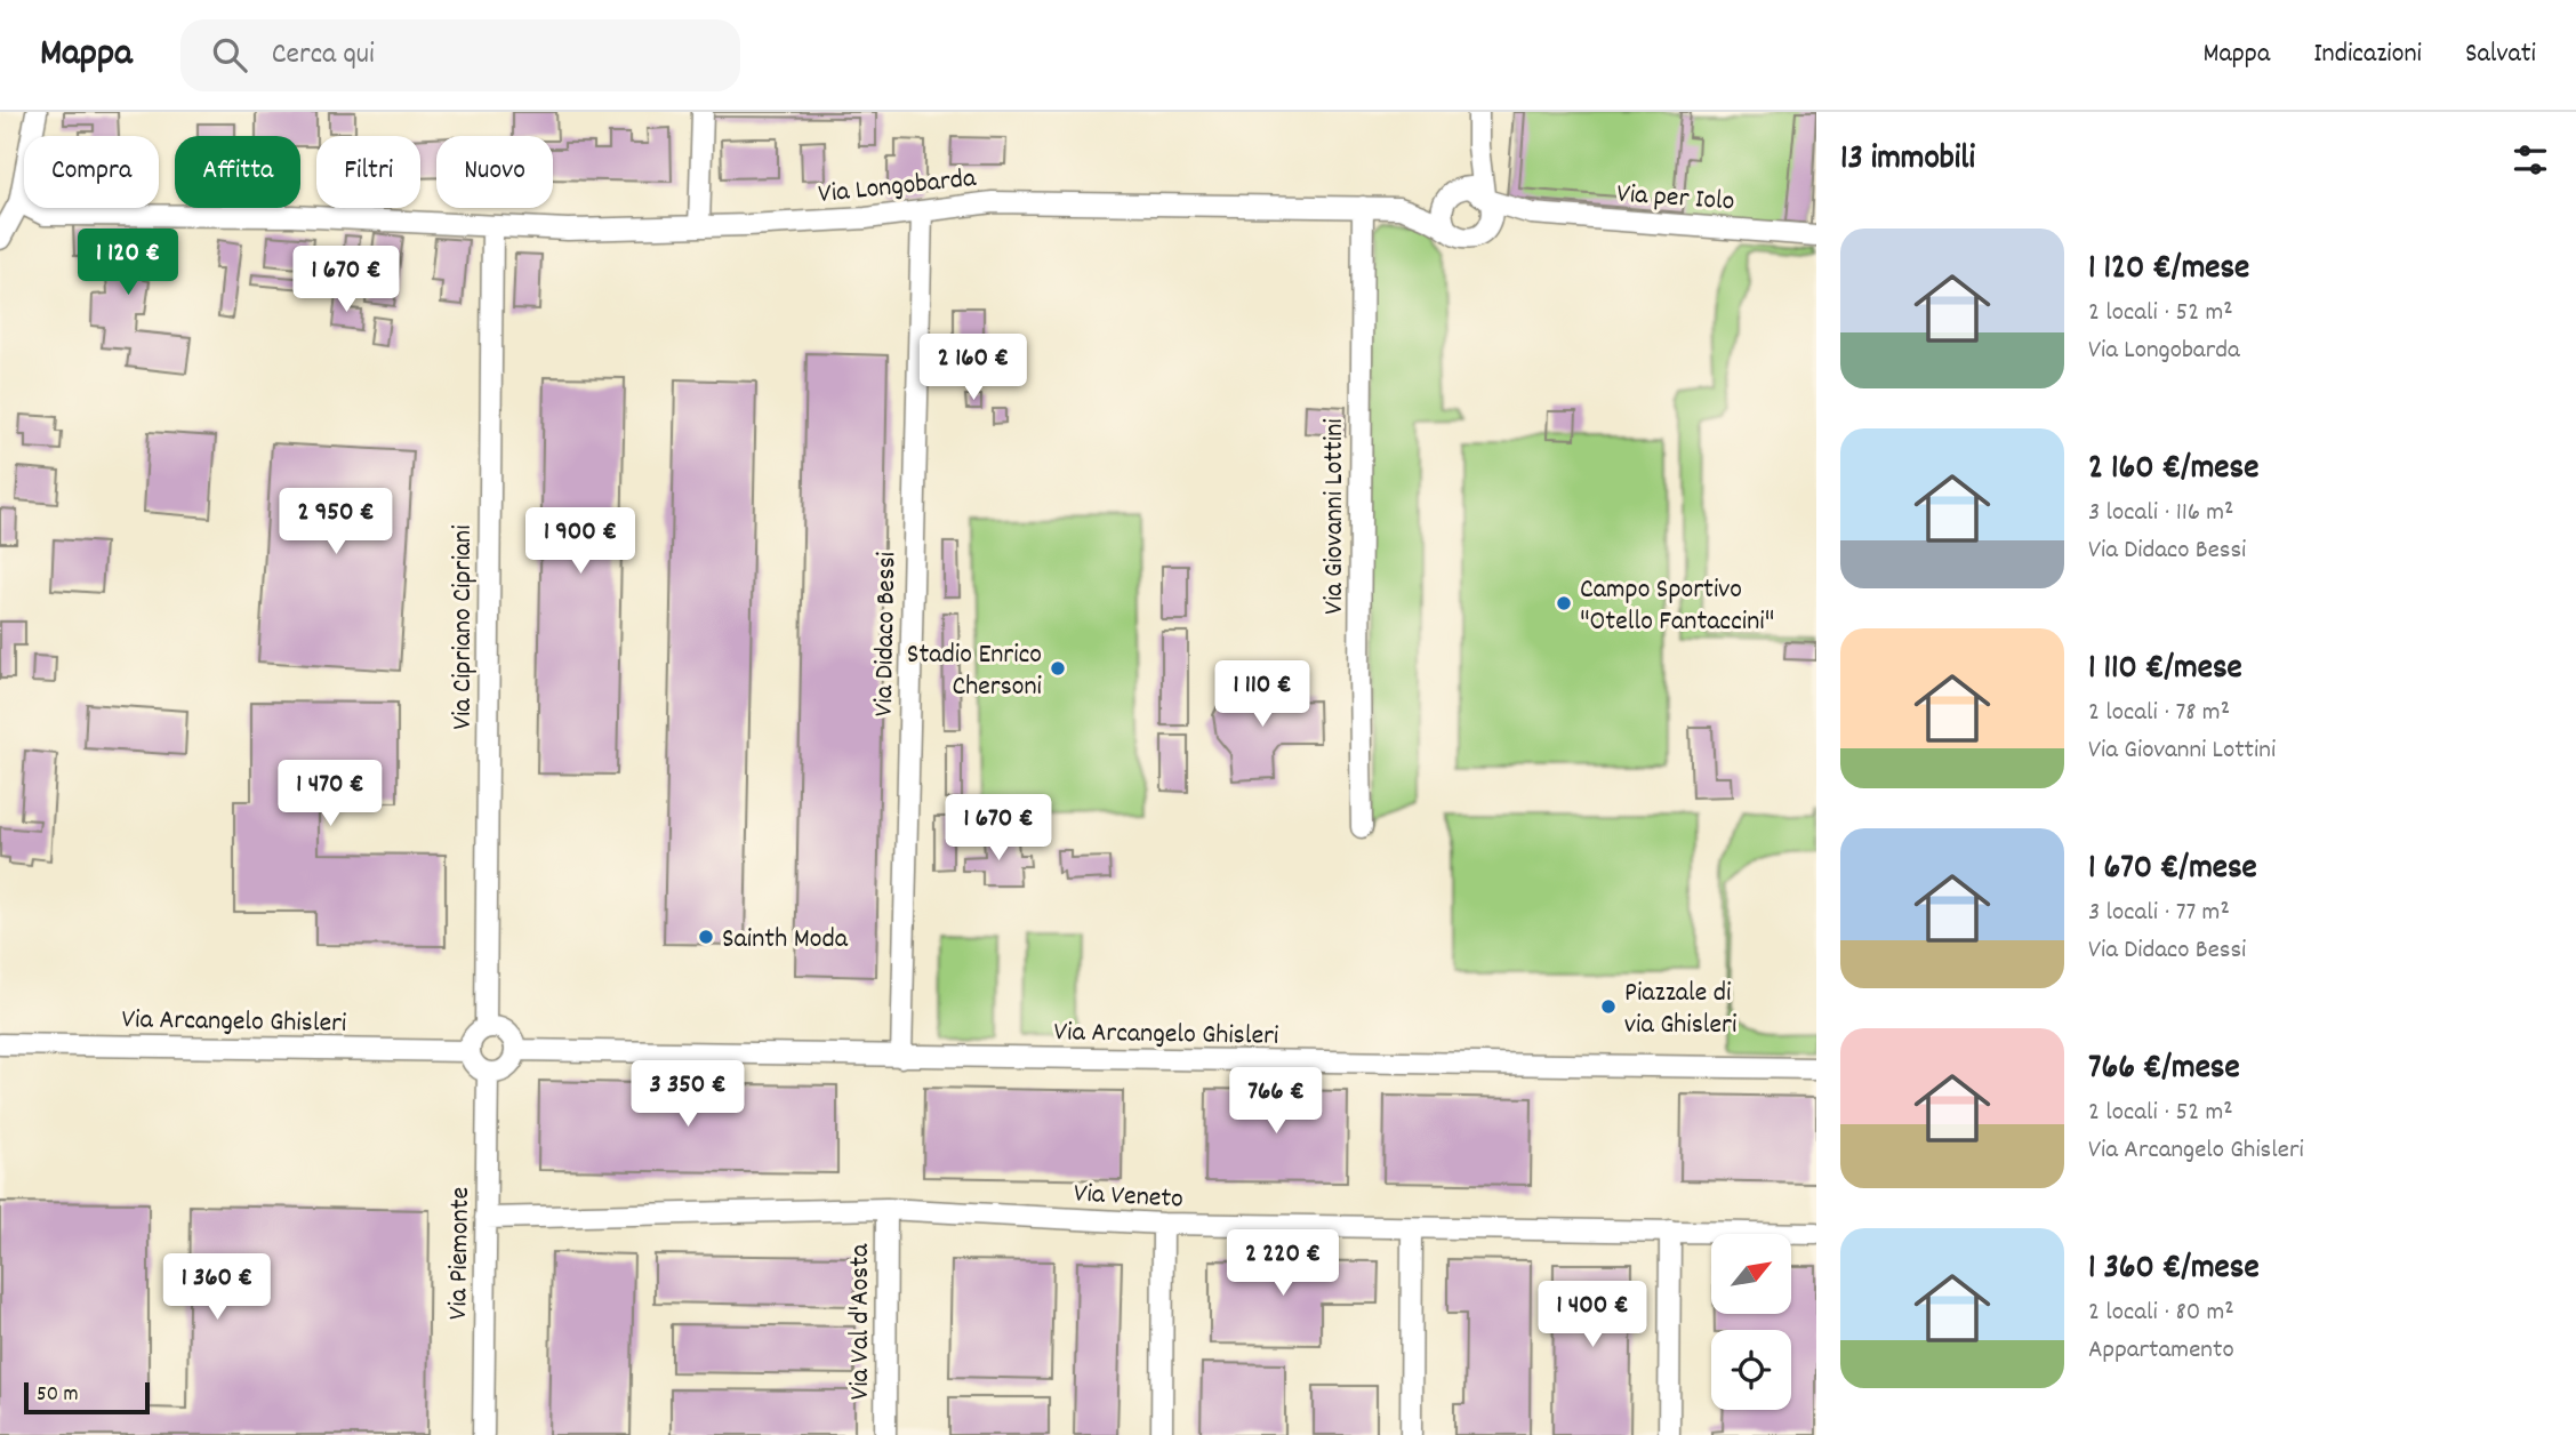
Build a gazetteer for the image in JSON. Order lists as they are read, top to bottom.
{
  "streets": {
    "street": [
      "Via Longobarda",
      "Via per Iolo",
      "Via Giovanni Lottini",
      "Via Cipriano Cipriani",
      "Via Didaco Bessi",
      "Via Arcangelo Ghisleri",
      "Via Veneto",
      "Via Piemonte",
      "Via Val d'Aosta"
    ]
  },
  "crossings": [
    ["Via Longobarda", "Via per Iolo"],
    ["Via Longobarda", "Via Giovanni Lottini"],
    ["Via Longobarda", "Via Cipriano Cipriani"],
    ["Via Longobarda", "Via Didaco Bessi"],
    ["Via Cipriano Cipriani", "Via Arcangelo Ghisleri"],
    ["Via Cipriano Cipriani", "Via Piemonte"],
    ["Via Didaco Bessi", "Via Arcangelo Ghisleri"],
    ["Via Arcangelo Ghisleri", "Via Piemonte"],
    ["Via Veneto", "Via Piemonte"],
    ["Via Veneto", "Via Val d'Aosta"]
  ],
  "places": [
    "Campo Sportivo \"Otello Fantaccini\"",
    "Stadio Enrico Chersoni",
    "Sainth Moda",
    "Piazzale di via Ghisleri"
  ],
  "scale_bar": "50 m",
  "north": "top right",
  "page": {
    "header": "Mappa",
    "search": "Cerca qui",
    "nav": ["Mappa", "Indicazioni", "Salvati"],
    "heading": "13 immobili",
    "chip": [
      "Compra",
      "Affitta",
      "Filtri",
      "Nuovo"
    ],
    "list": [
      {
        "name": "1 120 €/mese",
        "note": "2 locali · 52 m² · Via Longobarda"
      },
      {
        "name": "2 160 €/mese",
        "note": "3 locali · 116 m² · Via Didaco Bessi"
      },
      {
        "name": "1 110 €/mese",
        "note": "2 locali · 78 m² · Via Giovanni Lottini"
      },
      {
        "name": "1 670 €/mese",
        "note": "3 locali · 77 m² · Via Didaco Bessi"
      },
      {
        "name": "766 €/mese",
        "note": "2 locali · 52 m² · Via Arcangelo Ghisleri"
      },
      {
        "name": "1 360 €/mese",
        "note": "2 locali · 80 m² · Appartamento"
      }
    ],
    "price": [
      "1 120 €",
      "1 670 €",
      "2 160 €",
      "2 950 €",
      "1 900 €",
      "1 110 €",
      "1 470 €",
      "1 670 €",
      "3 350 €",
      "766 €",
      "2 220 €",
      "1 360 €",
      "1 400 €"
    ],
    "scale": "50 m"
  }
}
